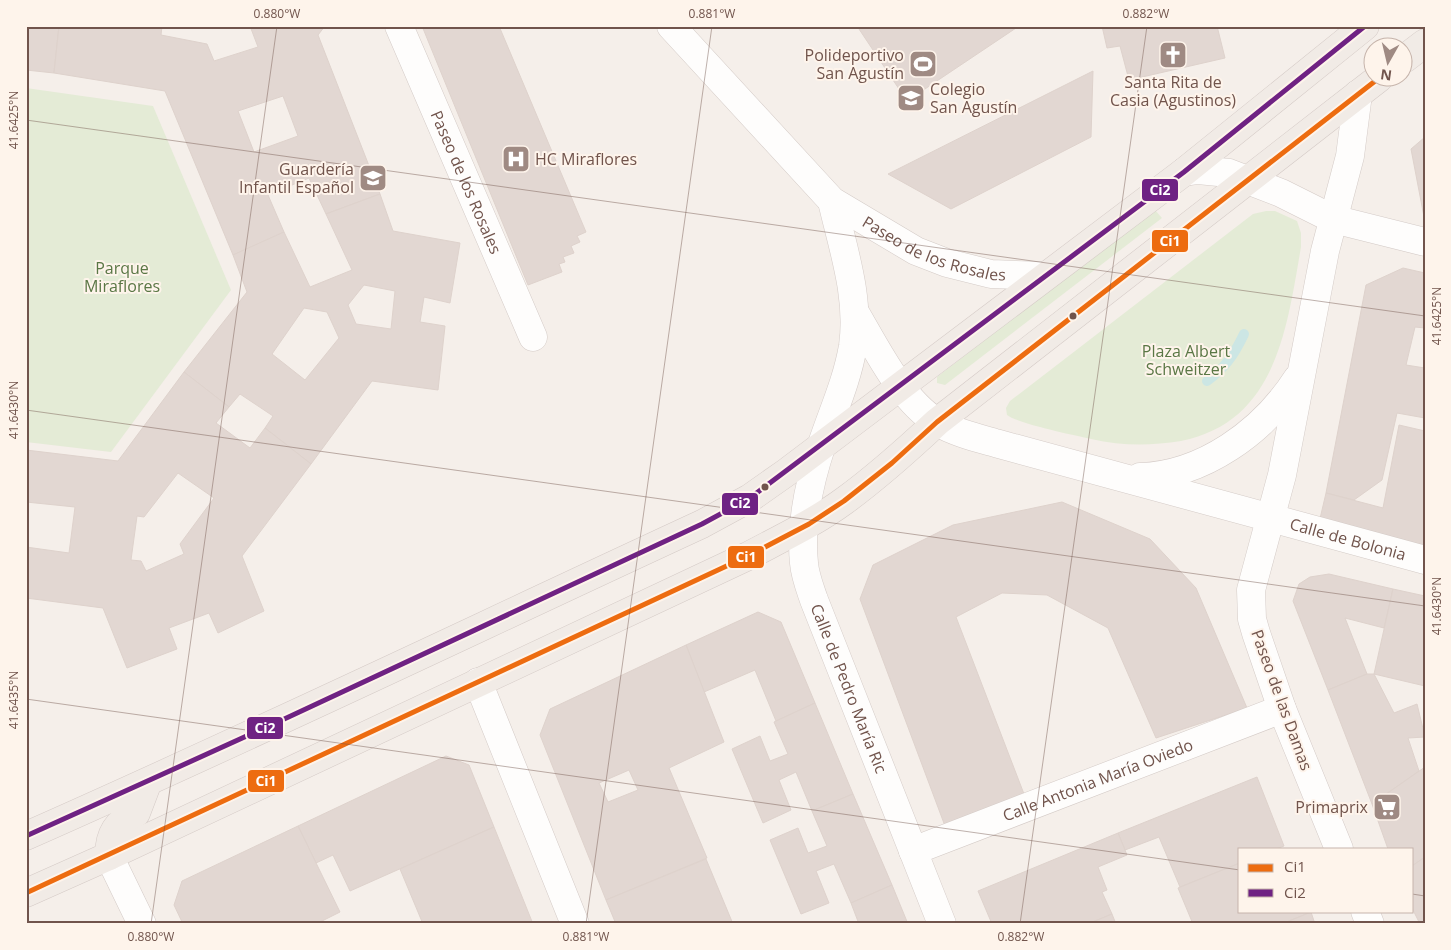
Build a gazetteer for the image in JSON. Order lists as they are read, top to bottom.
{
  "streets": {
    "street": [
      "Paseo de los Rosales",
      "Calle de Bolonia",
      "Calle de Pedro María Ric",
      "Paseo de las Damas",
      "Calle Antonia María Oviedo"
    ]
  },
  "crossings": [
    ["Paseo de los Rosales", "Calle de Pedro María Ric"],
    ["Calle de Bolonia", "Paseo de las Damas"],
    ["Calle de Pedro María Ric", "Calle Antonia María Oviedo"],
    ["Paseo de las Damas", "Calle Antonia María Oviedo"]
  ],
  "parks": ["Parque Miraflores", "Plaza Albert Schweitzer"],
  "places": {
    "church": ["Santa Rita de Casia (Agustinos)"],
    "sports": ["Polideportivo San Agustín"],
    "school or university": ["Colegio San Agustín", "Guardería Infantil Español"],
    "hospital": ["HC Miraflores"],
    "supermarket": ["Primaprix"]
  },
  "lines": ["transit line Ci2", "transit line Ci1"],
  "legend": ["Ci1", "Ci2"],
  "north": "bottom",
  "coordinates": [
    "0.880°W",
    "0.881°W",
    "0.882°W",
    "41.6425°N",
    "41.6430°N",
    "41.6435°N"
  ]
}
